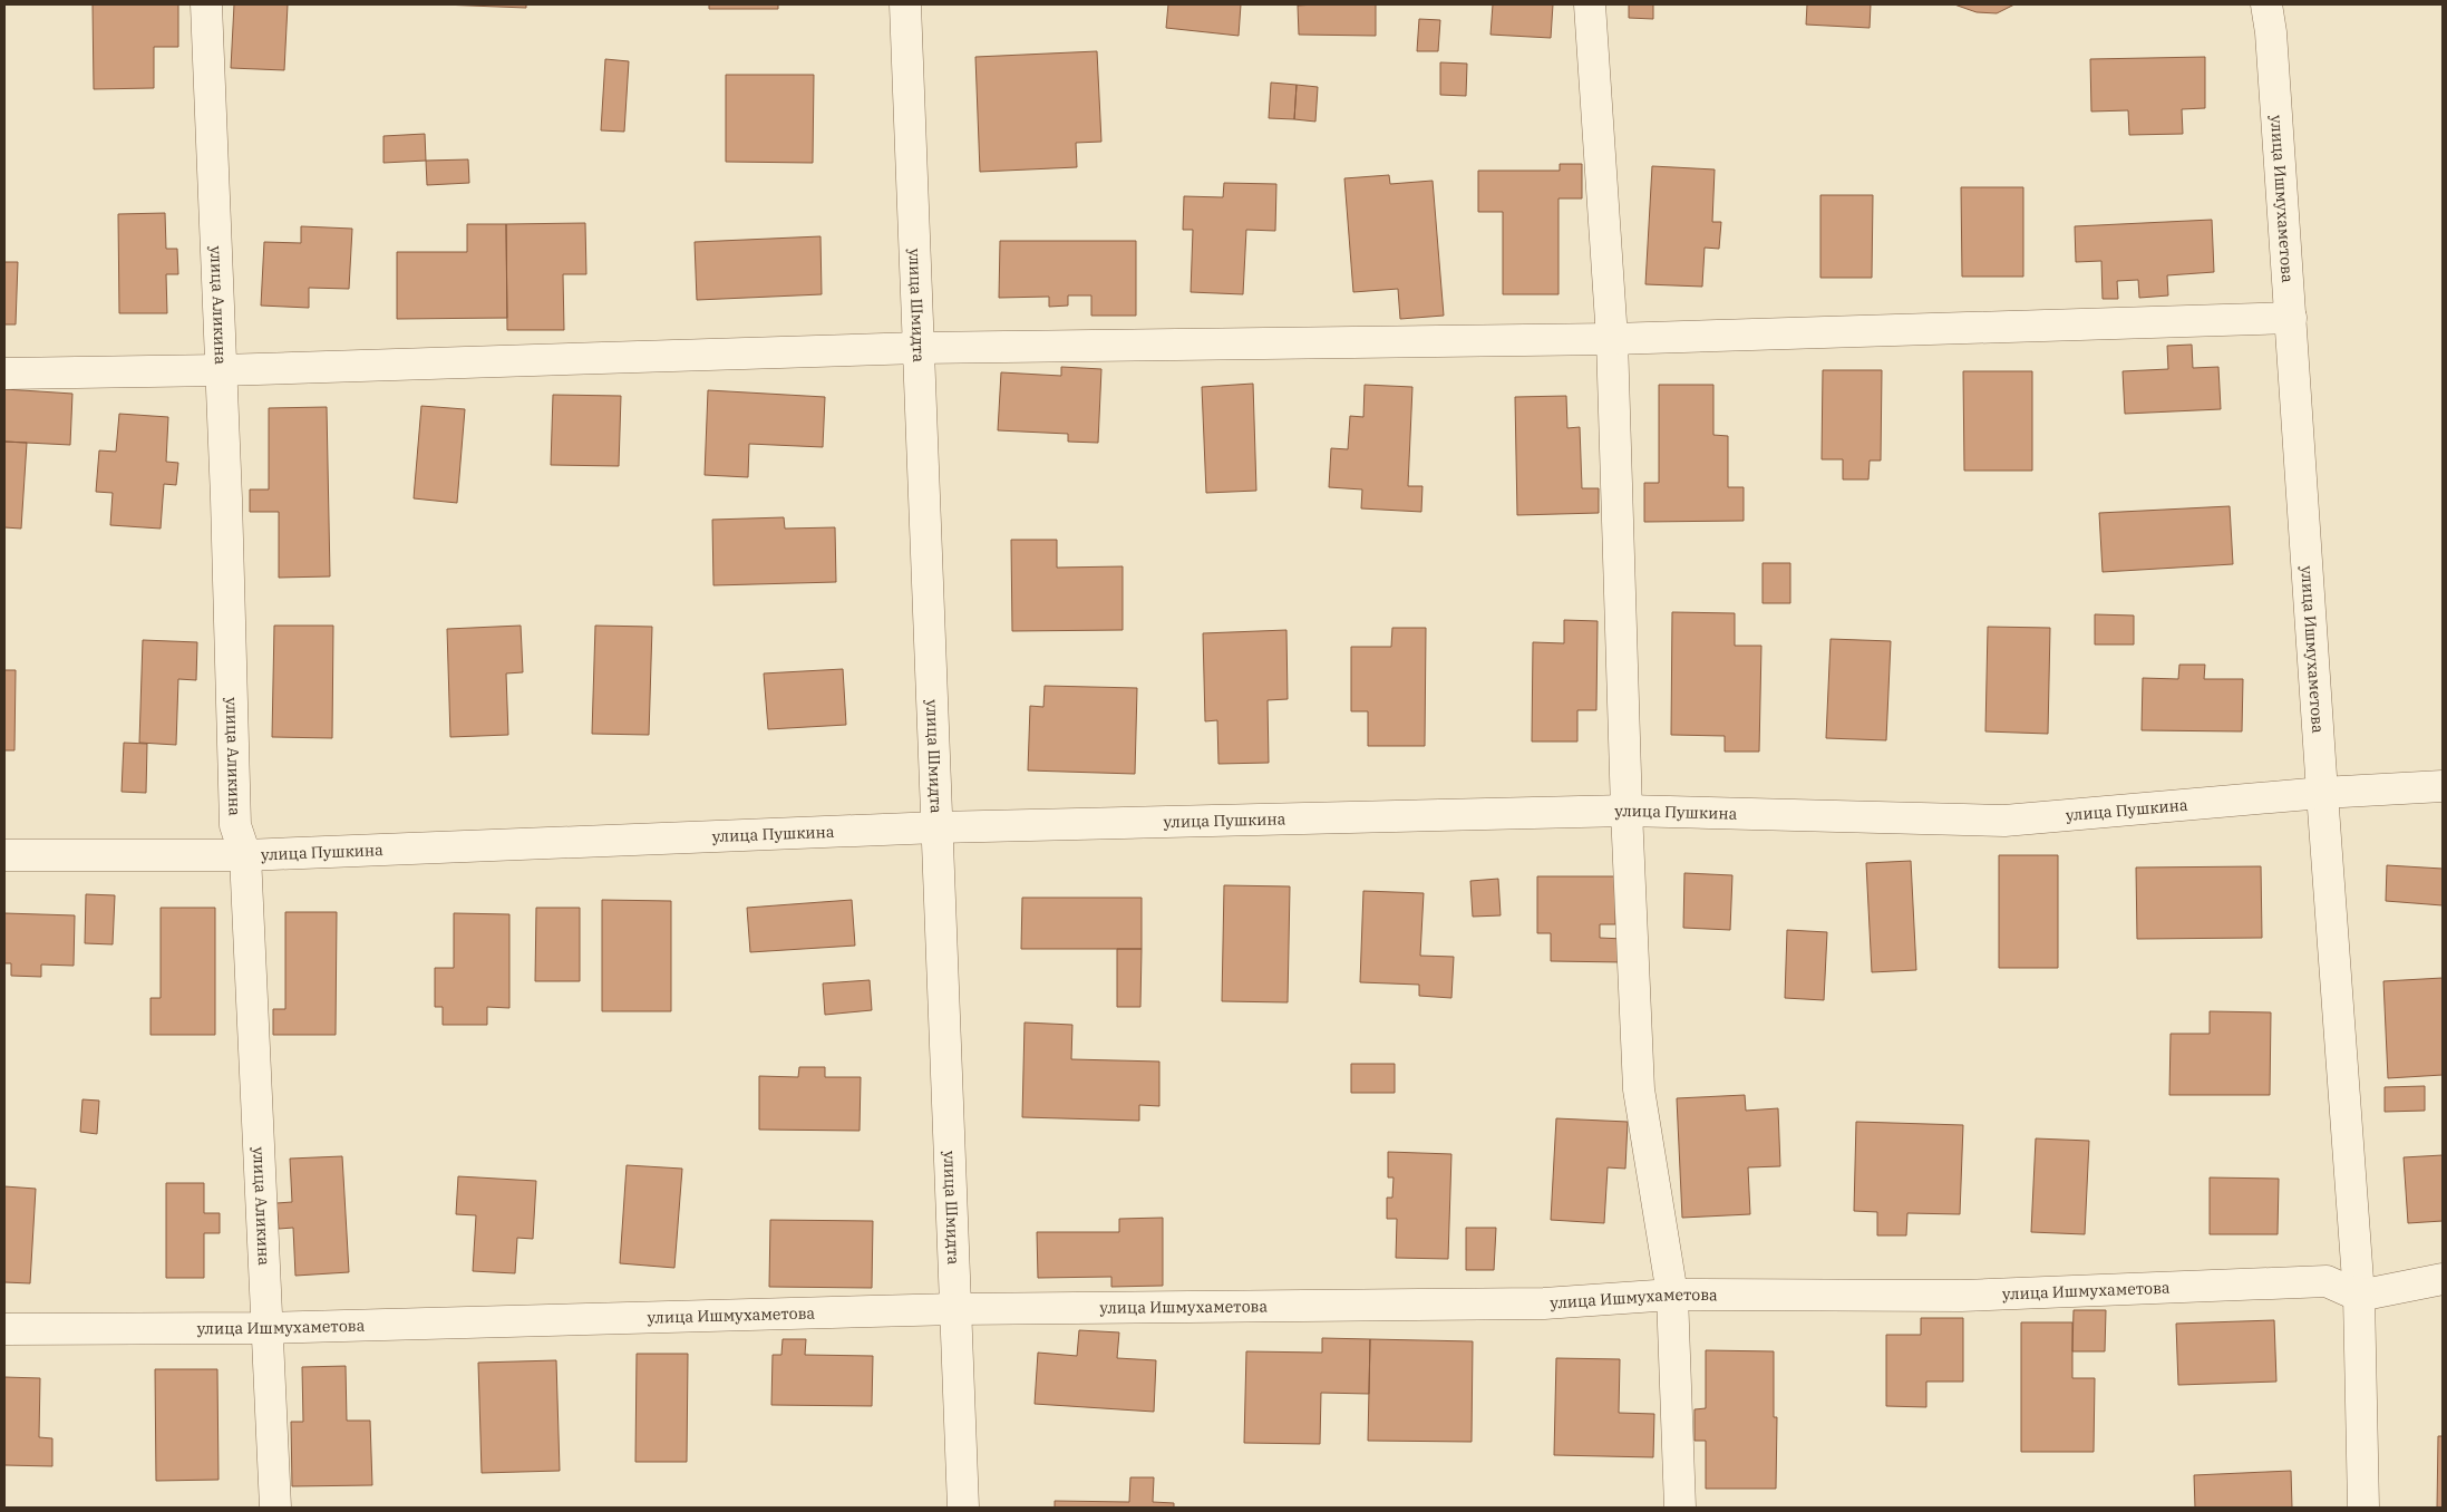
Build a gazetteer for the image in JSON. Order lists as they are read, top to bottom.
{
  "streets": {
    "street": [
      "улица Ишмухаметова",
      "улица Шмидта",
      "улица Аликина",
      "улица Пушкина"
    ]
  },
  "crossings": [
    ["улица Ишмухаметова", "улица Шмидта"],
    ["улица Ишмухаметова", "улица Аликина"],
    ["улица Ишмухаметова", "улица Пушкина"],
    ["улица Шмидта", "улица Пушкина"],
    ["улица Аликина", "улица Пушкина"]
  ]
}
